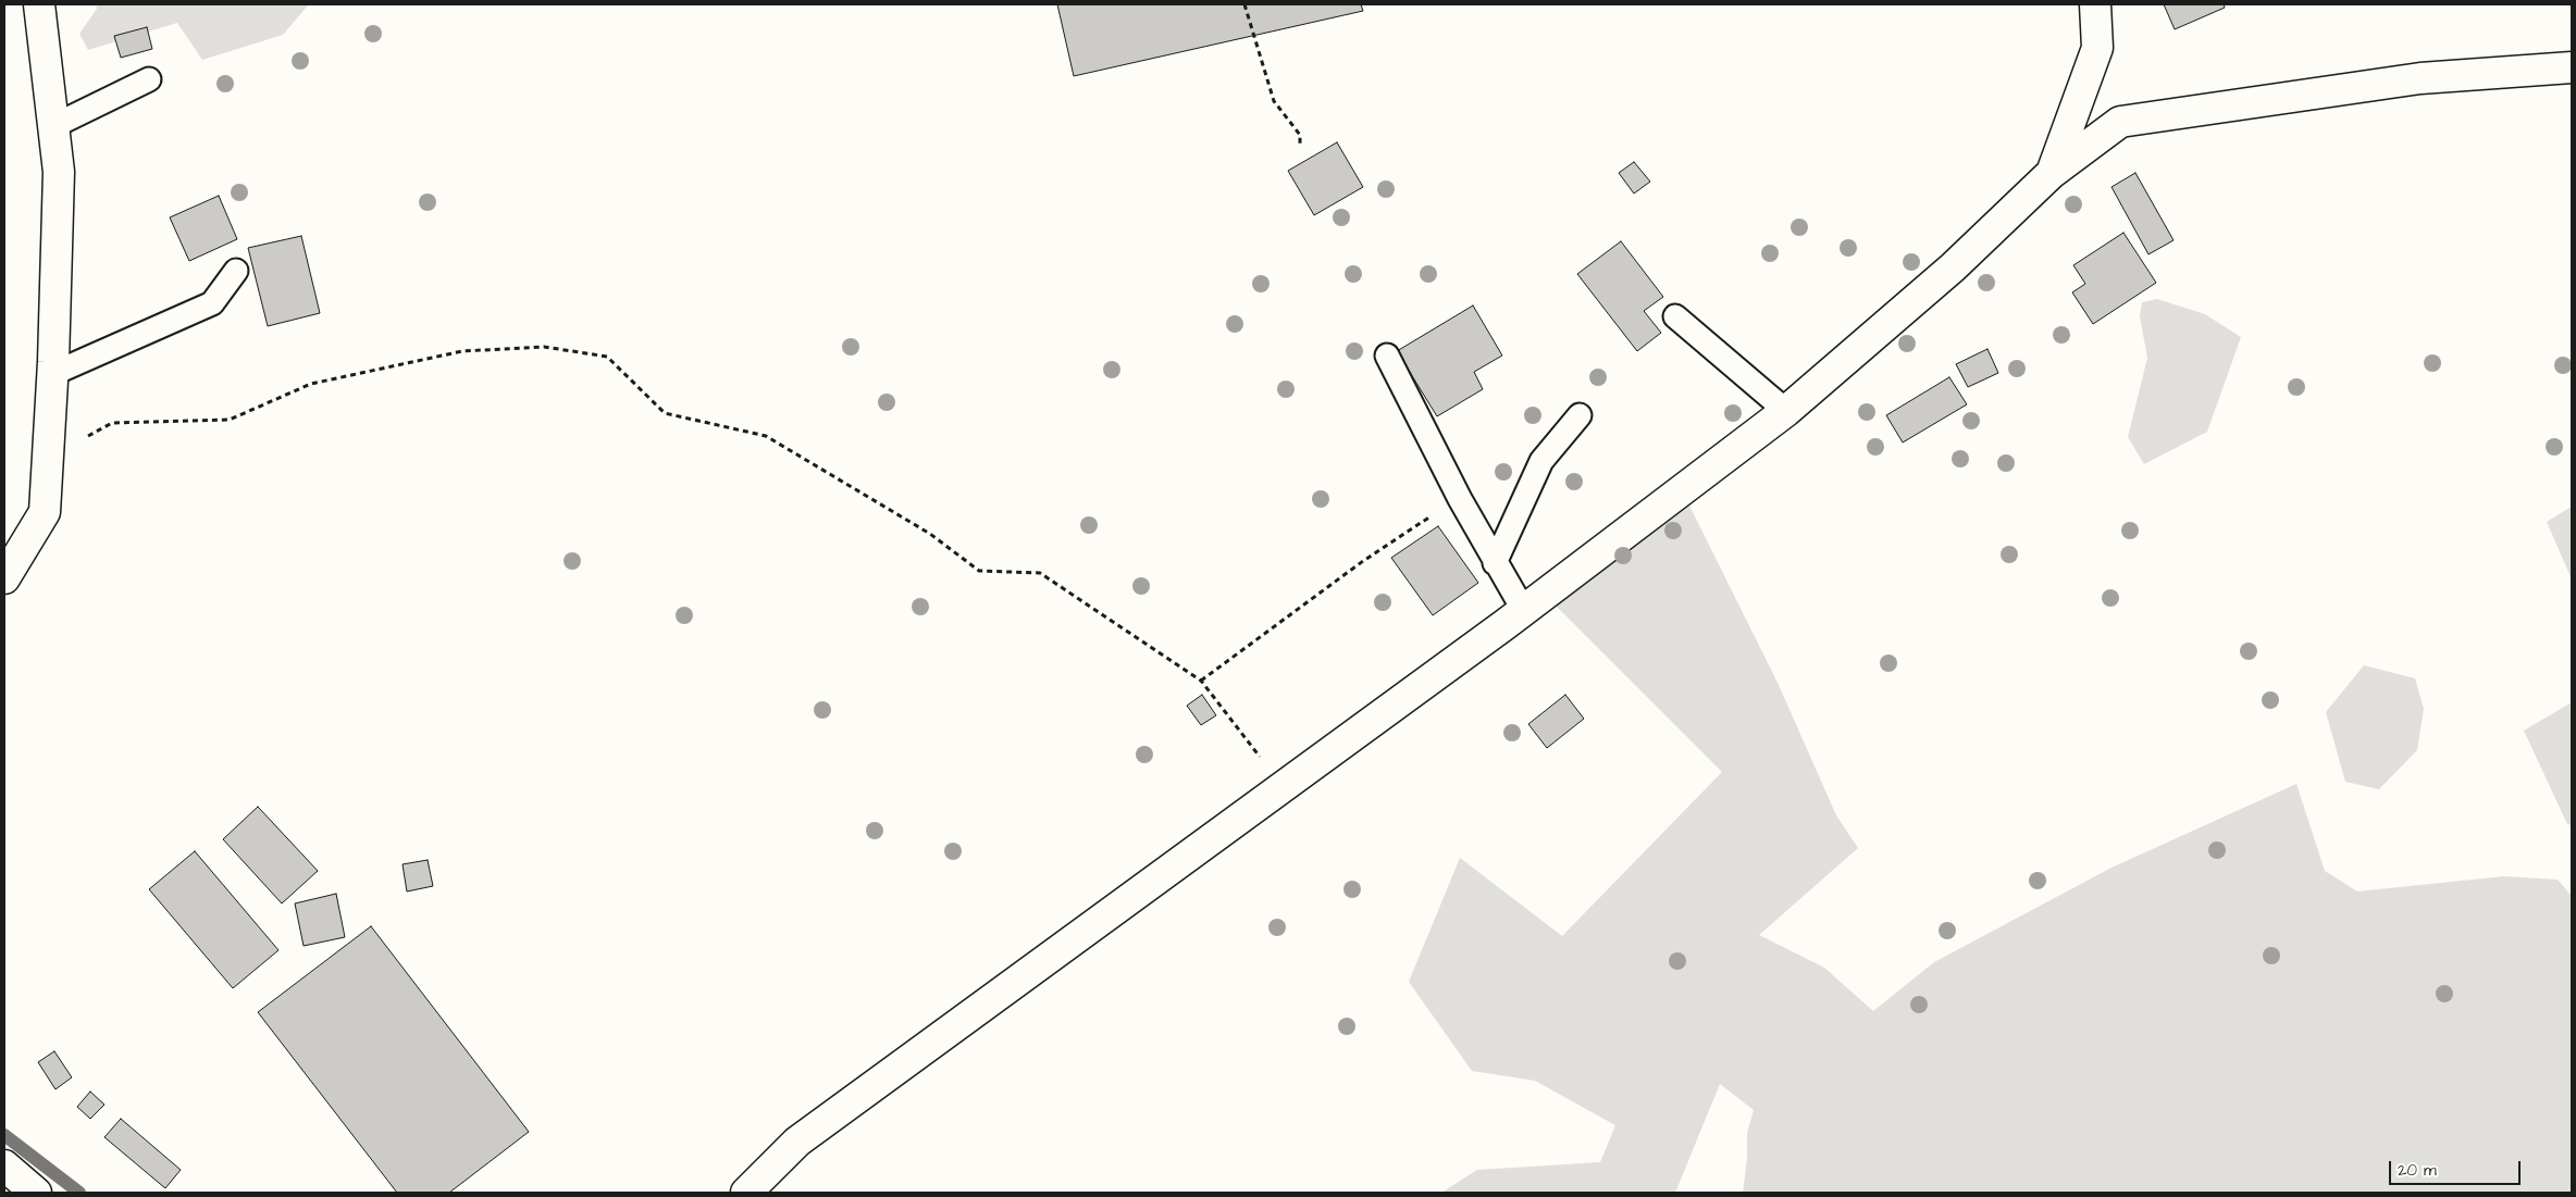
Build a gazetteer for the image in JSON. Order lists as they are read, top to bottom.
{
  "scale_bar": "20 m"
}
